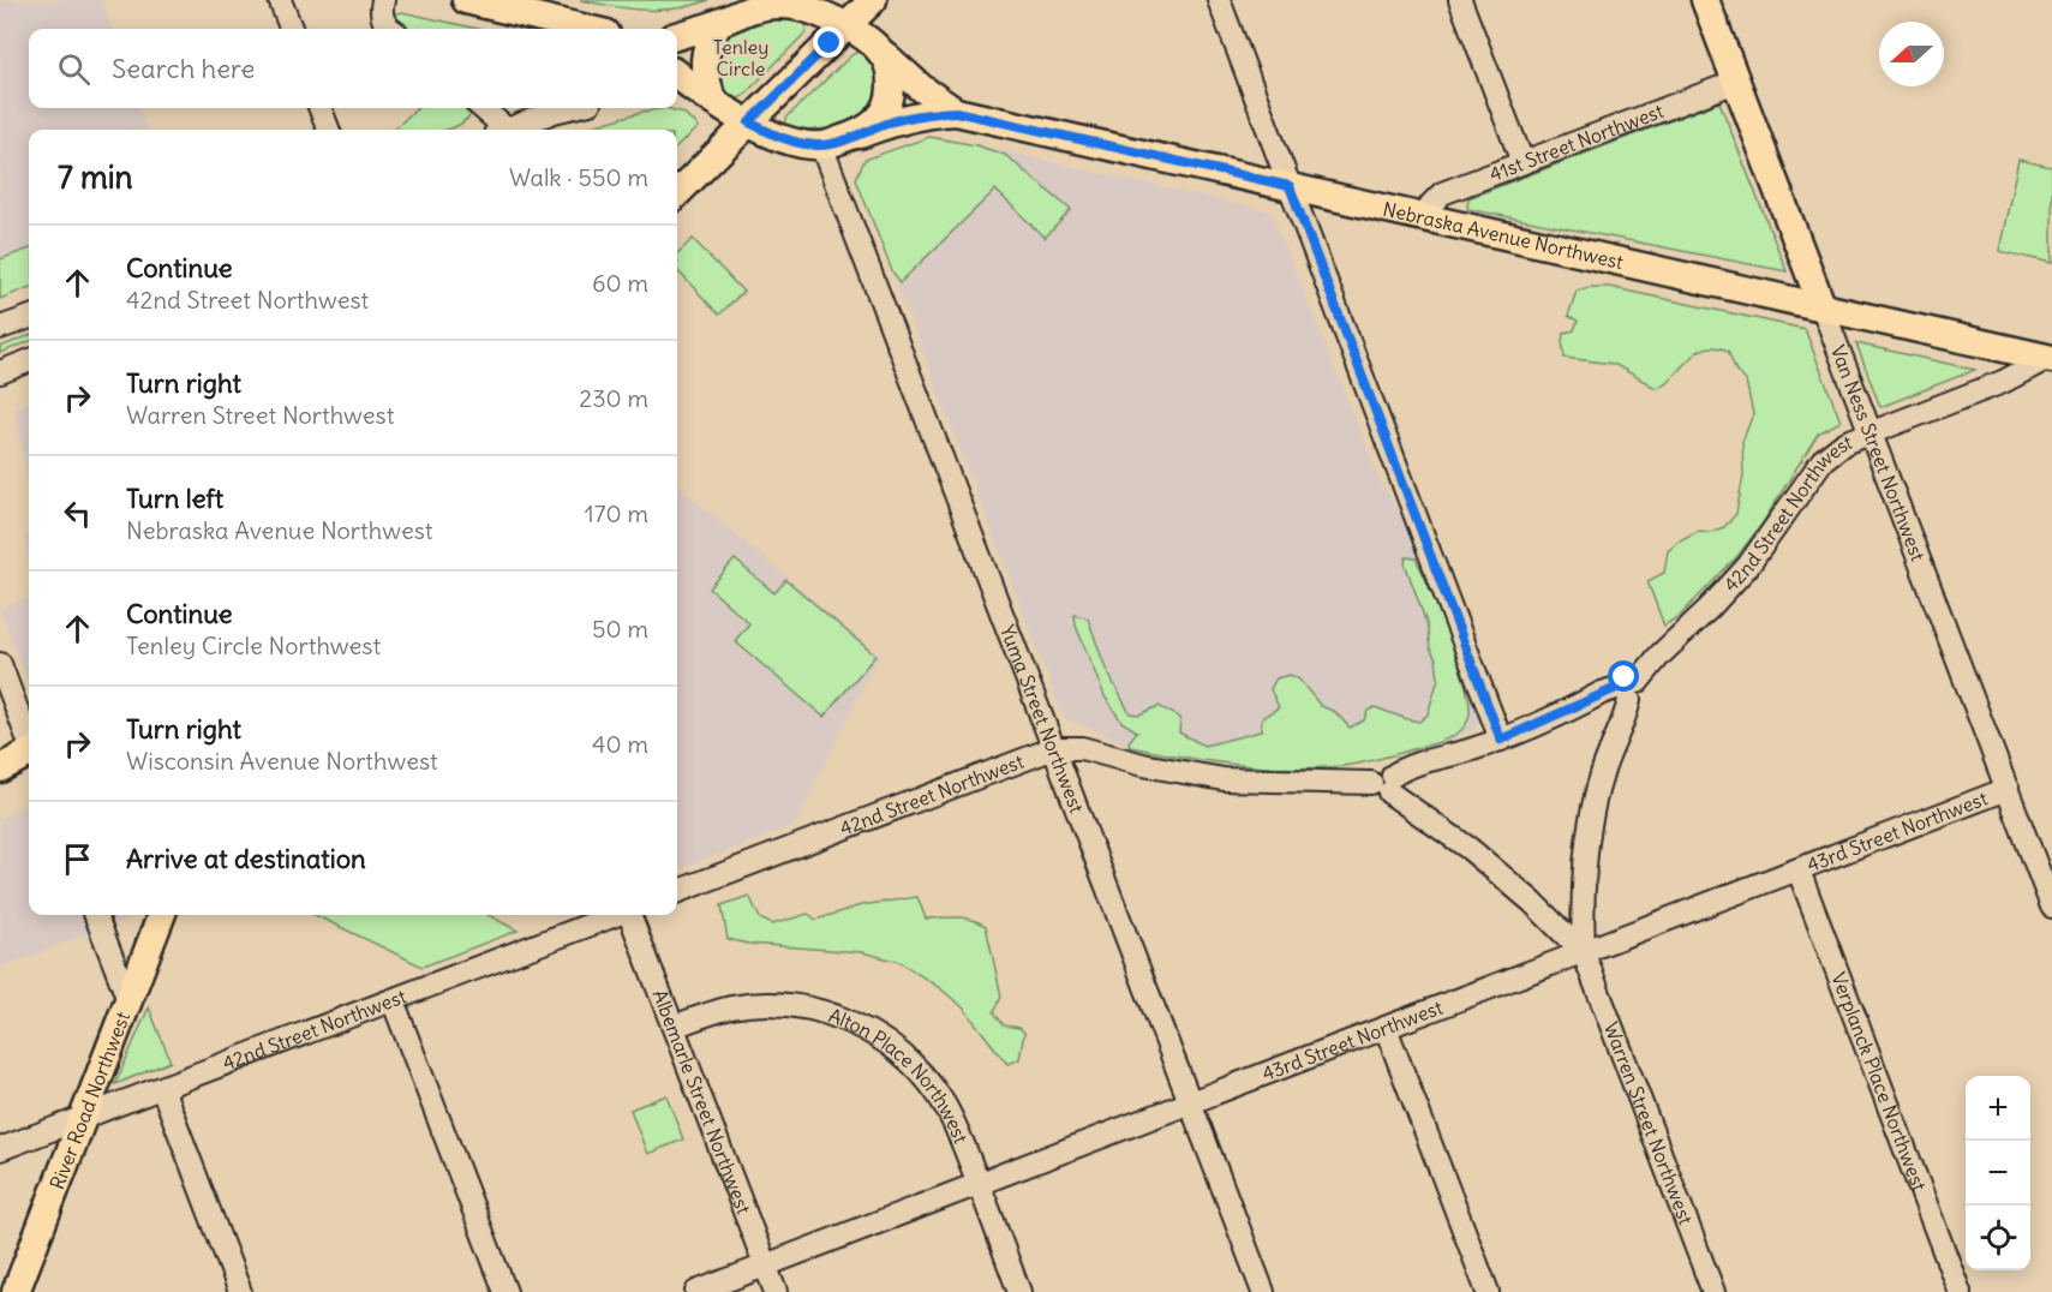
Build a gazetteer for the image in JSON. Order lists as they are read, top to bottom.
{
  "streets": {
    "main road": ["Nebraska Avenue Northwest", "Van Ness Street Northwest", "River Road Northwest"],
    "street": [
      "41st Street Northwest",
      "42nd Street Northwest",
      "Yuma Street Northwest",
      "43rd Street Northwest",
      "Verplanck Place Northwest",
      "Alton Place Northwest",
      "Albemarle Street Northwest",
      "Warren Street Northwest"
    ]
  },
  "crossings": [
    ["41st Street Northwest", "Nebraska Avenue Northwest"],
    ["41st Street Northwest", "Van Ness Street Northwest"],
    ["Nebraska Avenue Northwest", "Van Ness Street Northwest"],
    ["Nebraska Avenue Northwest", "42nd Street Northwest"],
    ["Nebraska Avenue Northwest", "Yuma Street Northwest"],
    ["Van Ness Street Northwest", "42nd Street Northwest"],
    ["Van Ness Street Northwest", "43rd Street Northwest"],
    ["42nd Street Northwest", "Yuma Street Northwest"],
    ["42nd Street Northwest", "River Road Northwest"],
    ["42nd Street Northwest", "Warren Street Northwest"],
    ["Yuma Street Northwest", "43rd Street Northwest"],
    ["43rd Street Northwest", "Verplanck Place Northwest"],
    ["43rd Street Northwest", "Alton Place Northwest"],
    ["43rd Street Northwest", "Albemarle Street Northwest"],
    ["43rd Street Northwest", "Warren Street Northwest"],
    ["Alton Place Northwest", "Albemarle Street Northwest"]
  ],
  "parks": ["Tenley Circle"],
  "north": "left",
  "page": {
    "search": "Search here",
    "heading": ["7 min", "Walk · 550 m"],
    "list": [
      ["Continue", "42nd Street Northwest", "60 m"],
      ["Turn right", "Warren Street Northwest", "230 m"],
      ["Turn left", "Nebraska Avenue Northwest", "170 m"],
      ["Continue", "Tenley Circle Northwest", "50 m"],
      ["Turn right", "Wisconsin Avenue Northwest", "40 m"],
      "Arrive at destination"
    ],
    "map_buttons": ["+", "−"]
  }
}
